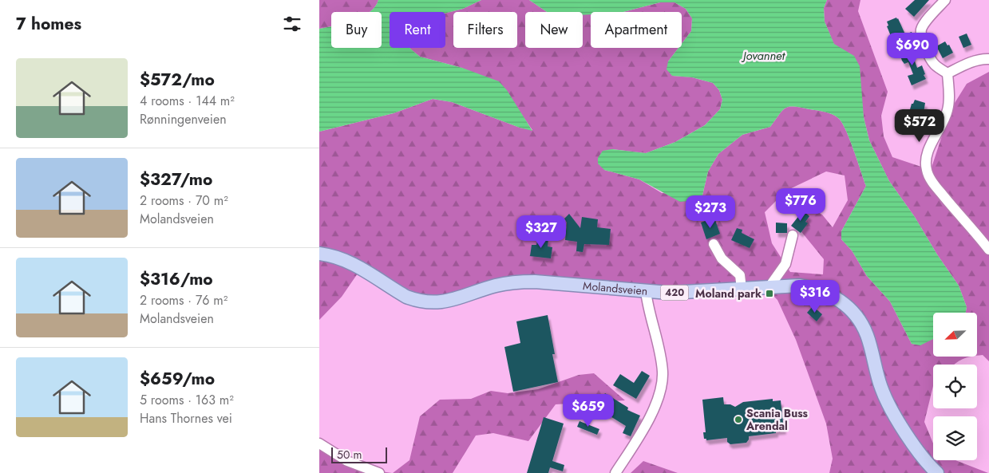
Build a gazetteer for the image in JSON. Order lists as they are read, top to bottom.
{
  "streets": {
    "main road": ["Molandsveien", "420"]
  },
  "water": ["Jovannet"],
  "places": {
    "transit": ["Moland park"],
    "other": ["Scania Buss Arendal"]
  },
  "scale_bar": "50 m",
  "north": "bottom left",
  "page": {
    "heading": "7 homes",
    "chip": [
      "Buy",
      "Rent",
      "Filters",
      "New",
      "Apartment"
    ],
    "price": [
      "$690",
      "$572",
      "$776",
      "$273",
      "$327",
      "$316",
      "$659"
    ],
    "list": [
      {
        "name": "$572/mo",
        "note": "4 rooms · 144 m² · Rønningenveien"
      },
      {
        "name": "$327/mo",
        "note": "2 rooms · 70 m² · Molandsveien"
      },
      {
        "name": "$316/mo",
        "note": "2 rooms · 76 m² · Molandsveien"
      },
      {
        "name": "$659/mo",
        "note": "5 rooms · 163 m² · Hans Thornes vei"
      }
    ],
    "scale": "50 m"
  }
}
